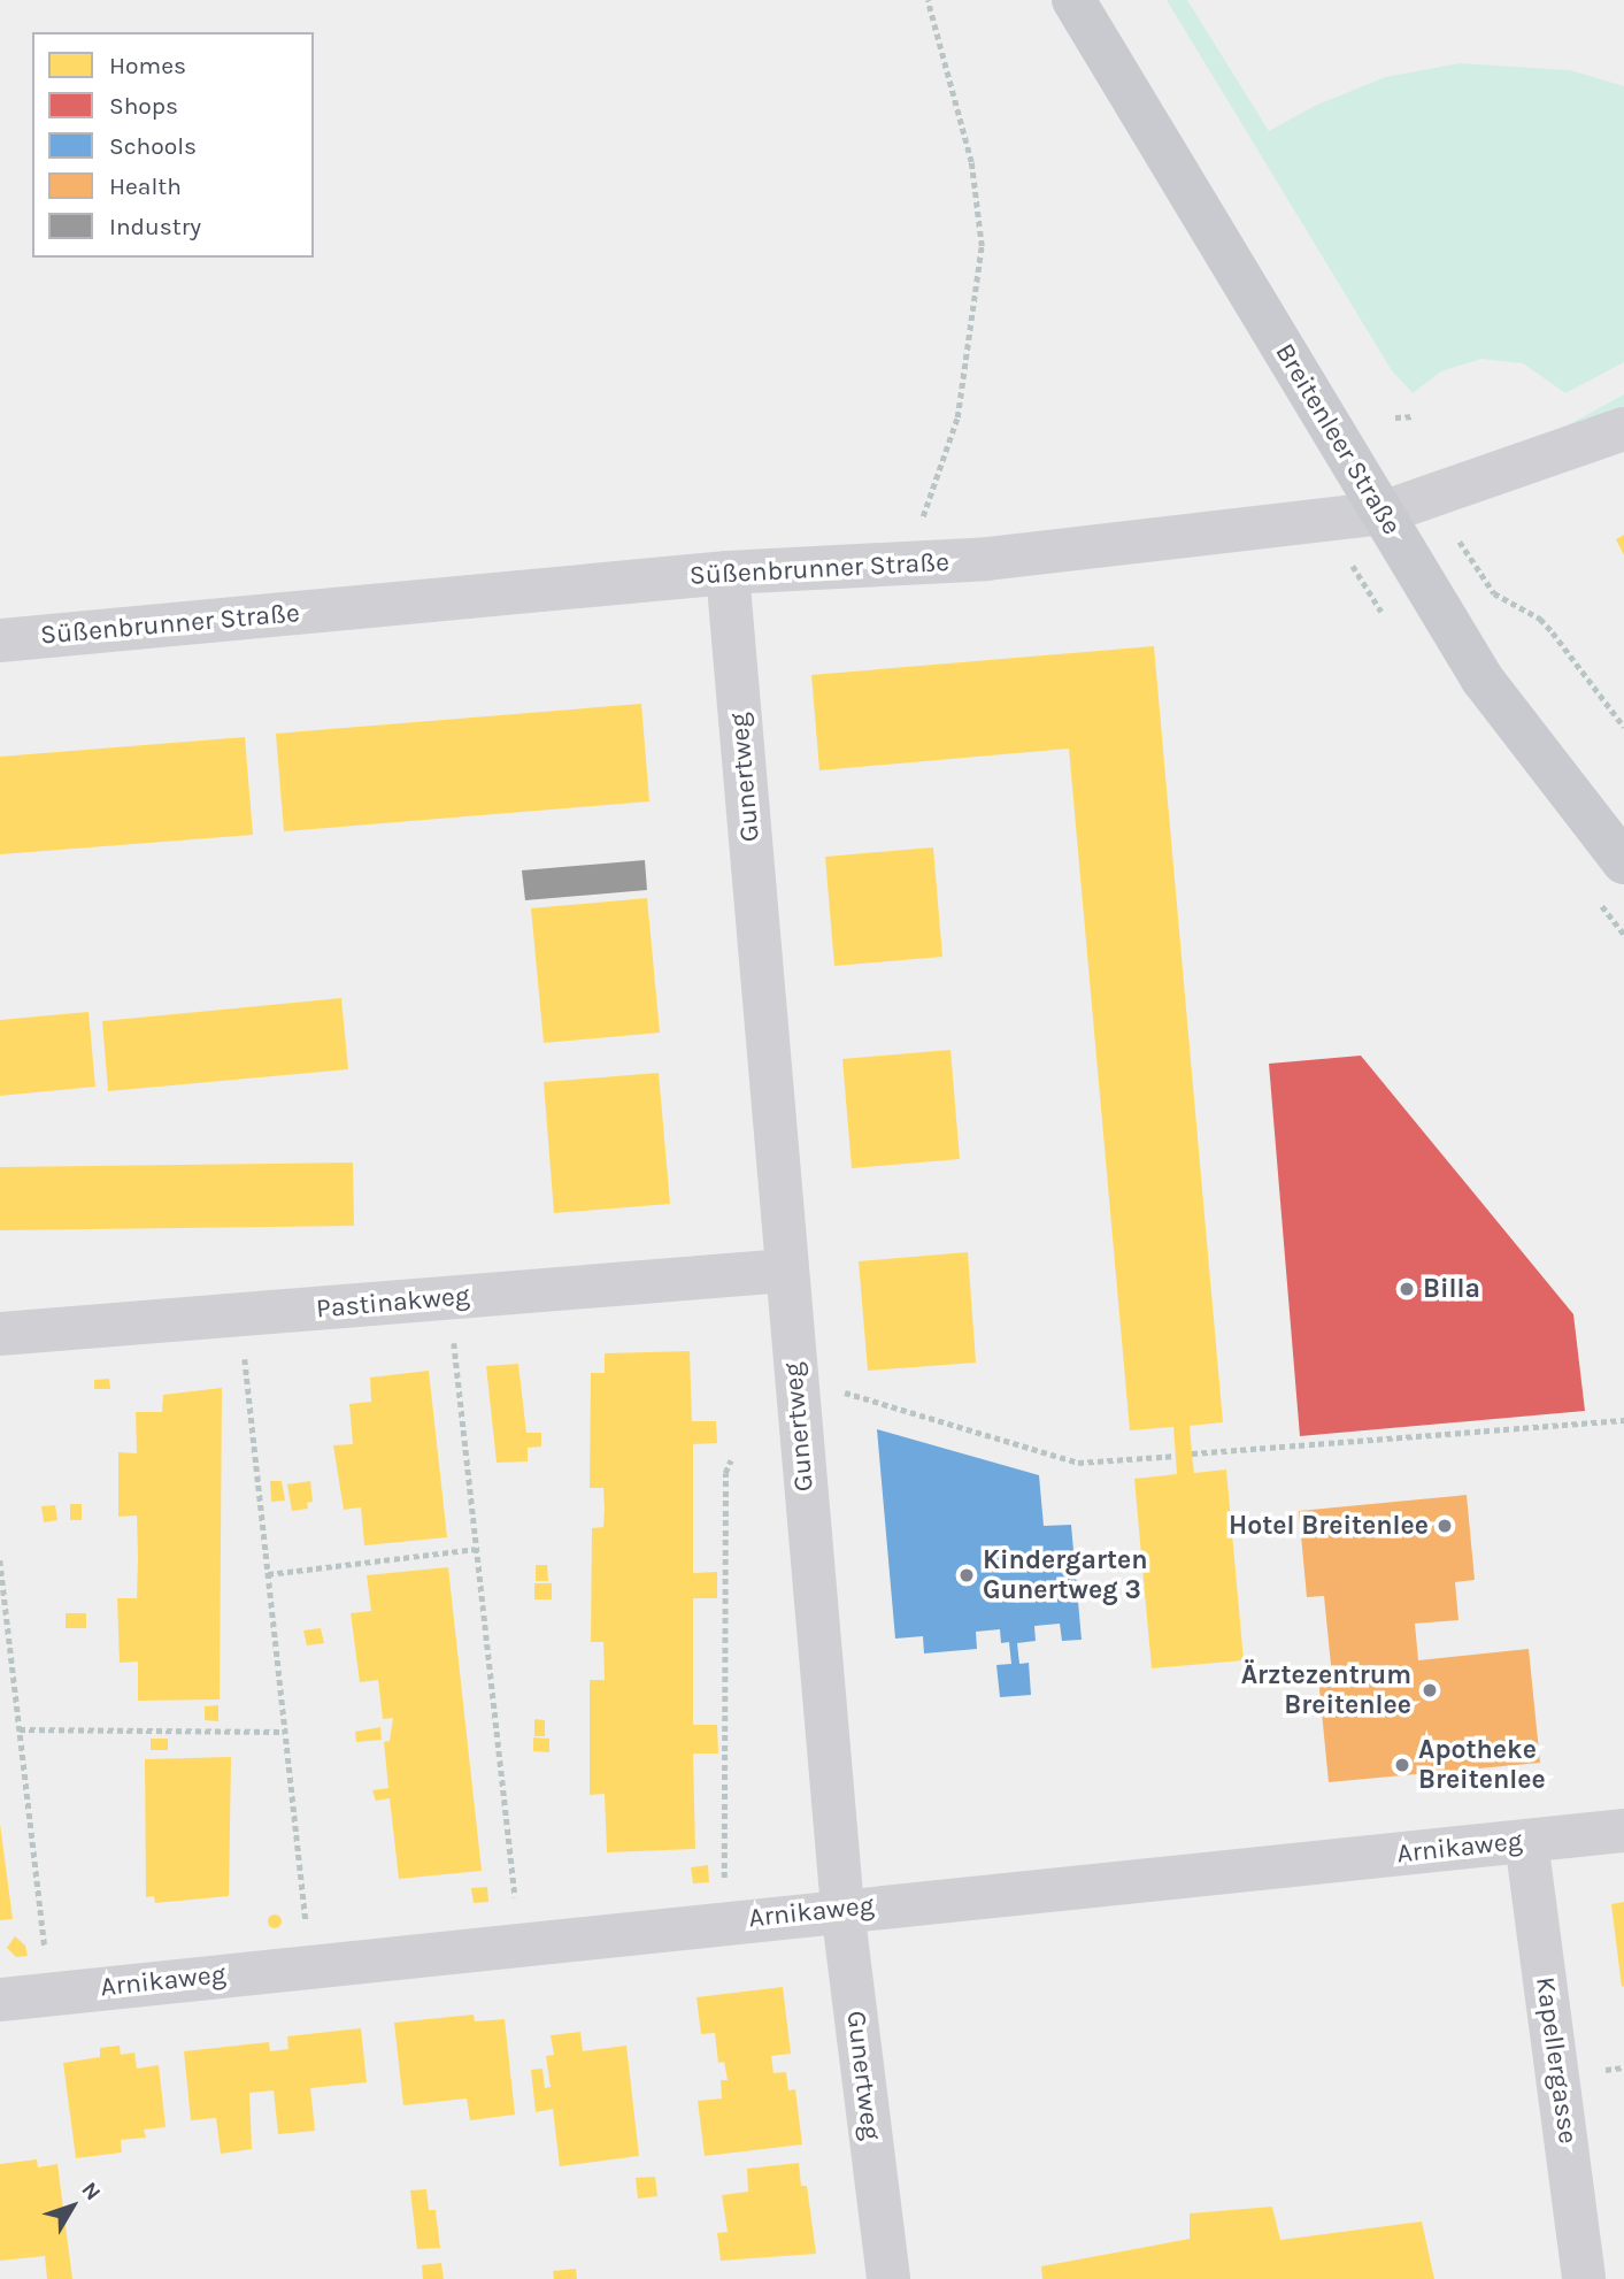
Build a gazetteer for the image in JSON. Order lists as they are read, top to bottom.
{
  "streets": {
    "main road": ["Breitenleer Straße"],
    "street": [
      "Süßenbrunner Straße",
      "Gunertweg",
      "Pastinakweg",
      "Arnikaweg",
      "Kapellergasse"
    ]
  },
  "crossings": [
    ["Breitenleer Straße", "Süßenbrunner Straße"],
    ["Süßenbrunner Straße", "Gunertweg"],
    ["Gunertweg", "Pastinakweg"],
    ["Gunertweg", "Arnikaweg"],
    ["Arnikaweg", "Kapellergasse"]
  ],
  "places": [
    "Billa",
    "Hotel Breitenlee",
    "Kindergarten Gunertweg 3",
    "Ärztezentrum Breitenlee",
    "Apotheke Breitenlee"
  ],
  "legend": [
    "Homes",
    "Shops",
    "Schools",
    "Health",
    "Industry"
  ],
  "north": "top right"
}
